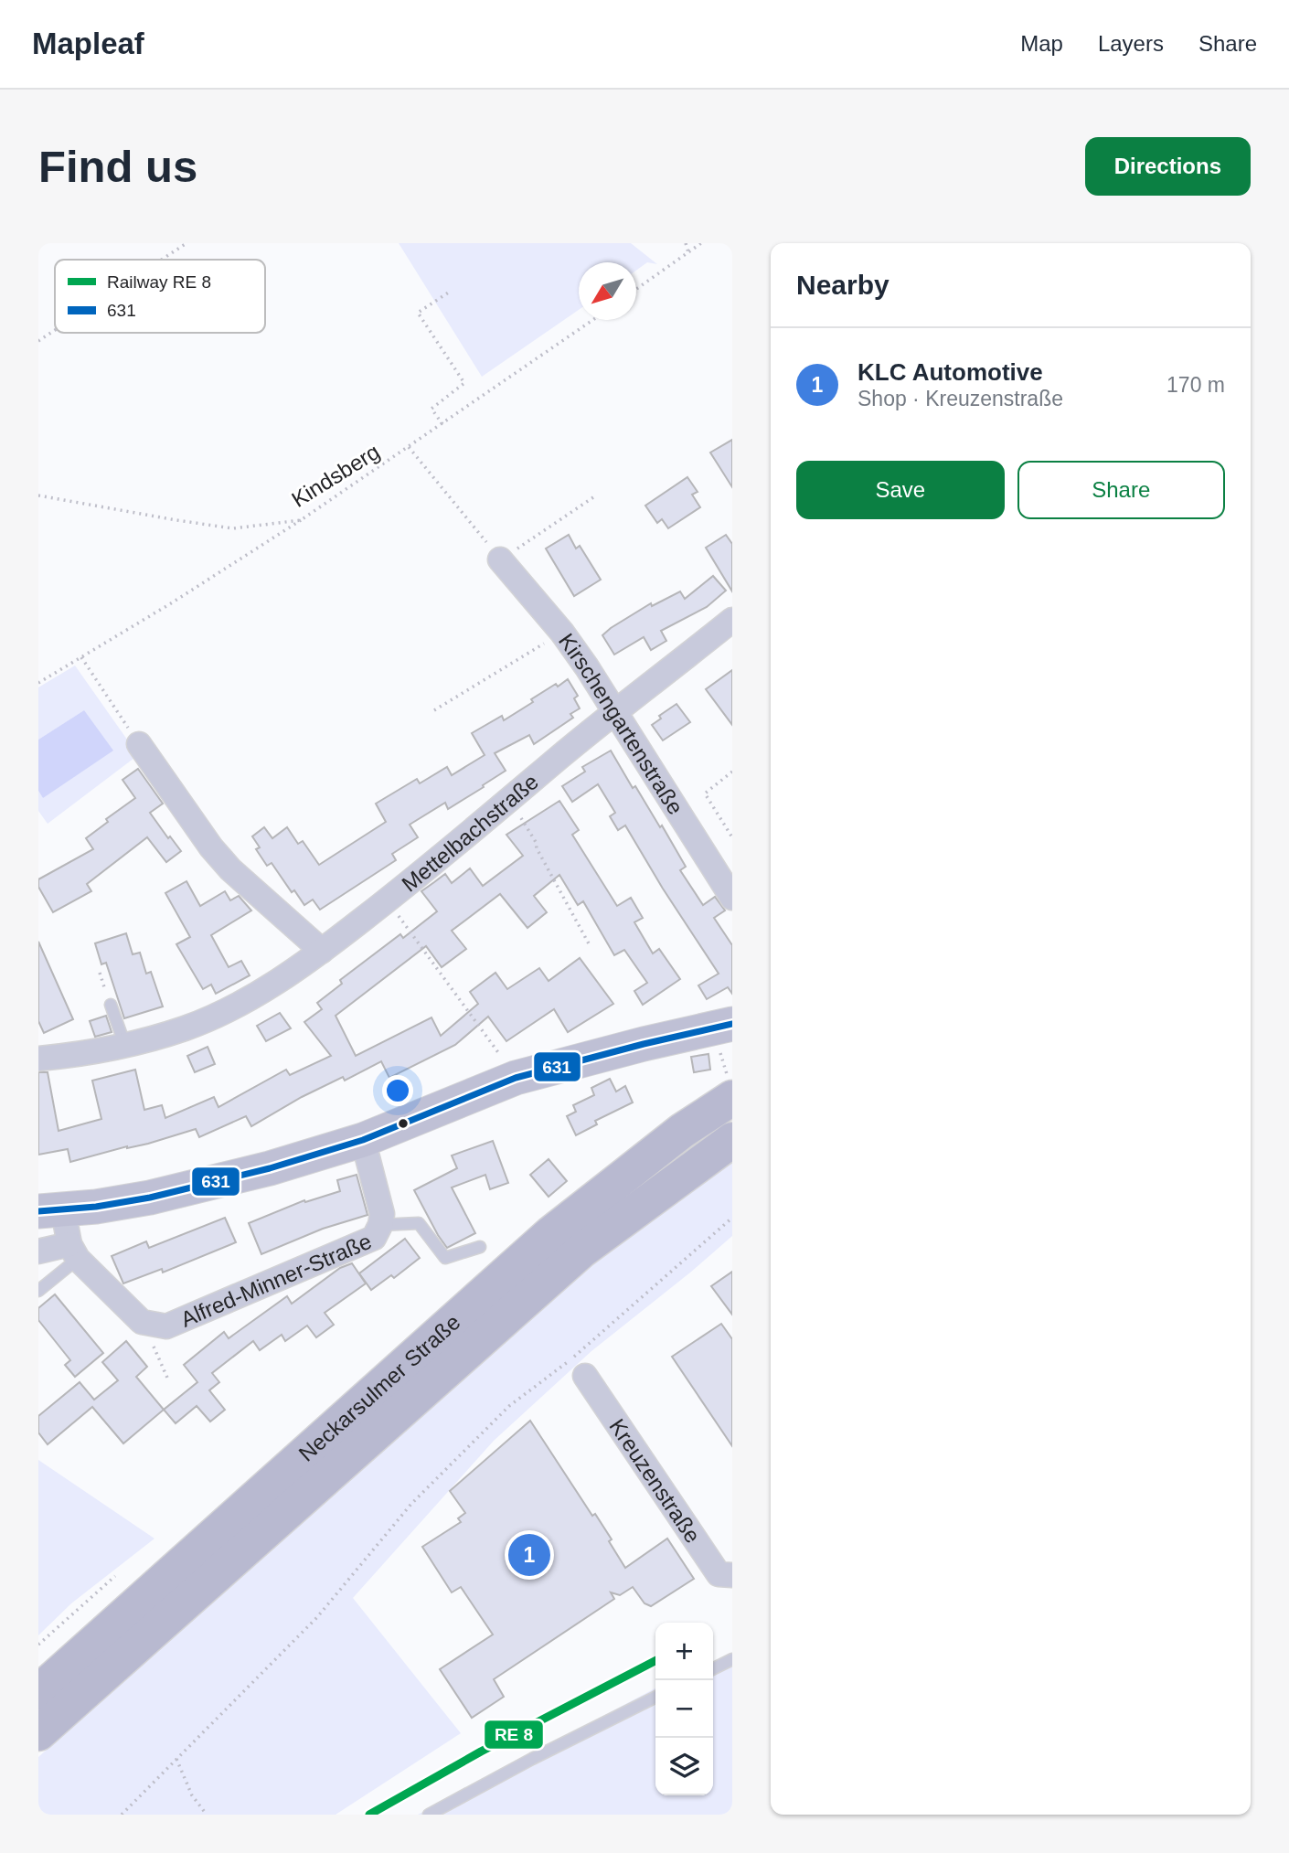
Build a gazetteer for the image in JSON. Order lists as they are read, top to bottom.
{
  "streets": {
    "main road": ["Neckarsulmer Straße"],
    "street": [
      "Kirschengartenstraße",
      "Mettelbachstraße",
      "Alfred-Minner-Straße",
      "Kreuzenstraße"
    ],
    "path": ["Kindsberg"]
  },
  "crossings": [
    ["Kirschengartenstraße", "Mettelbachstraße"]
  ],
  "lines": ["transit line 631"],
  "legend": ["Railway RE 8", "631"],
  "north": "bottom left",
  "page": {
    "header": "Mapleaf",
    "nav": ["Map", "Layers", "Share"],
    "buttons": [
      "Directions",
      ["Save", "Share"]
    ],
    "title": "Find us",
    "heading": "Nearby",
    "list": [
      {
        "mark": "1",
        "name": "KLC Automotive",
        "note": "Shop · Kreuzenstraße",
        "value": "170 m"
      }
    ],
    "pins": "1",
    "map_buttons": ["+", "−"]
  }
}
